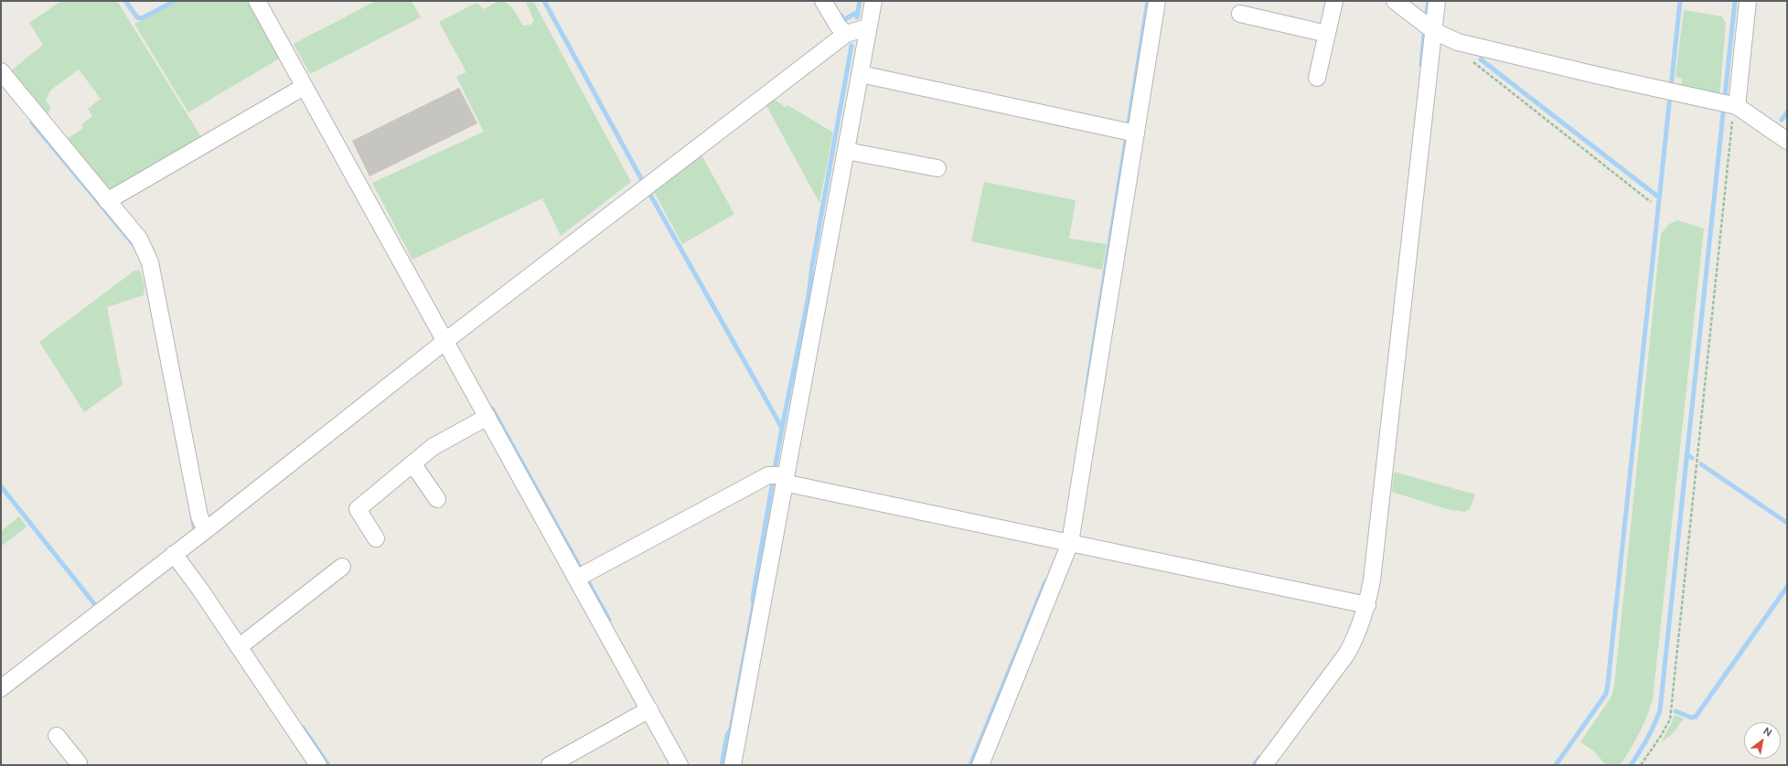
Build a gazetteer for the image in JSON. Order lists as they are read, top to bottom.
{
  "north": "top right"
}
